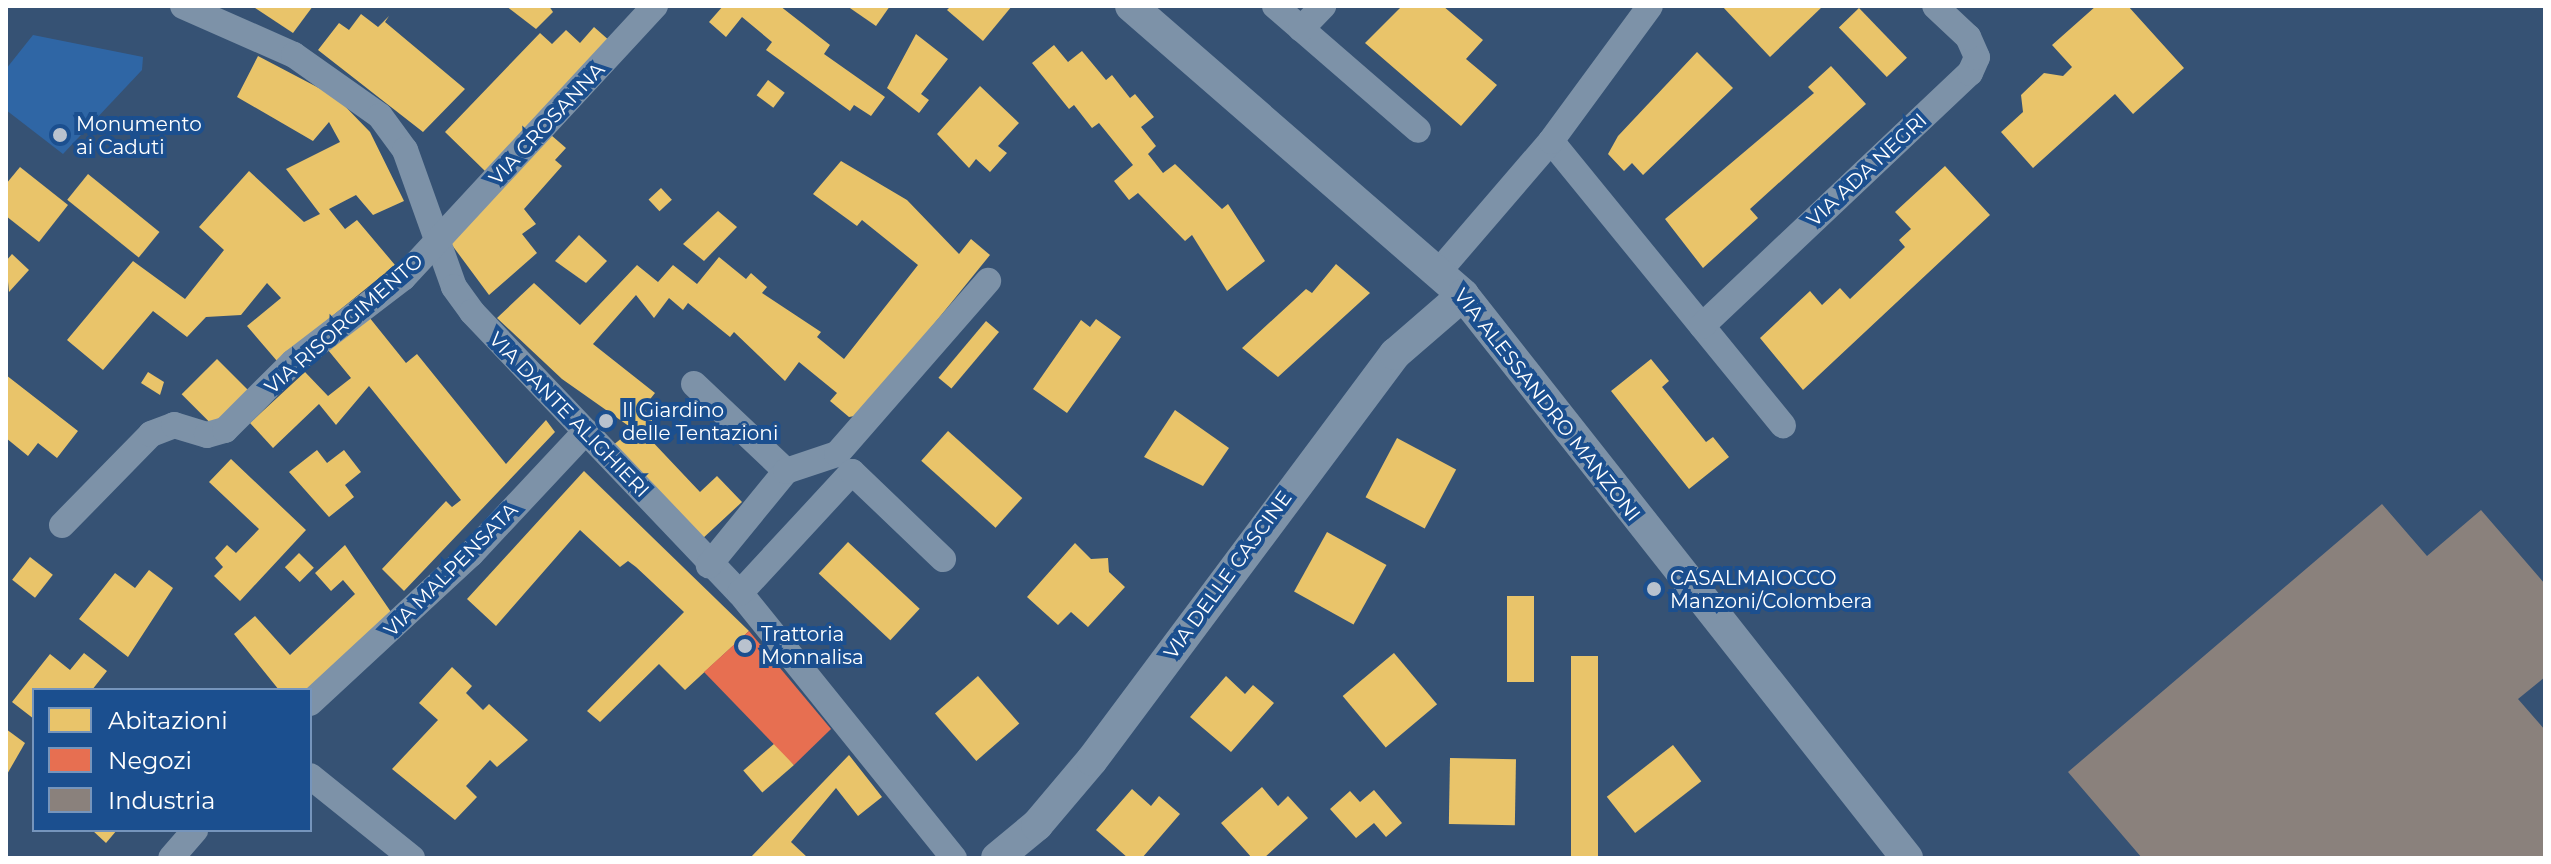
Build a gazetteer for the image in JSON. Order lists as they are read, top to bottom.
{
  "streets": {
    "street": [
      "VIA CROSANNA",
      "VIA ADA NEGRI",
      "VIA RISORGIMENTO",
      "VIA ALESSANDRO MANZONI",
      "VIA DANTE ALIGHIERI",
      "VIA MALPENSATA",
      "VIA DELLE CASCINE"
    ]
  },
  "crossings": [
    ["VIA CROSANNA", "VIA RISORGIMENTO"],
    ["VIA CROSANNA", "VIA DANTE ALIGHIERI"],
    ["VIA RISORGIMENTO", "VIA DANTE ALIGHIERI"],
    ["VIA ALESSANDRO MANZONI", "VIA DELLE CASCINE"],
    ["VIA DANTE ALIGHIERI", "VIA MALPENSATA"]
  ],
  "places": [
    "Monumento ai Caduti",
    "Il Giardino delle Tentazioni",
    "CASALMAIOCCO Manzoni/Colombera",
    "Trattoria Monnalisa"
  ],
  "legend": ["Abitazioni", "Negozi", "Industria"]
}
